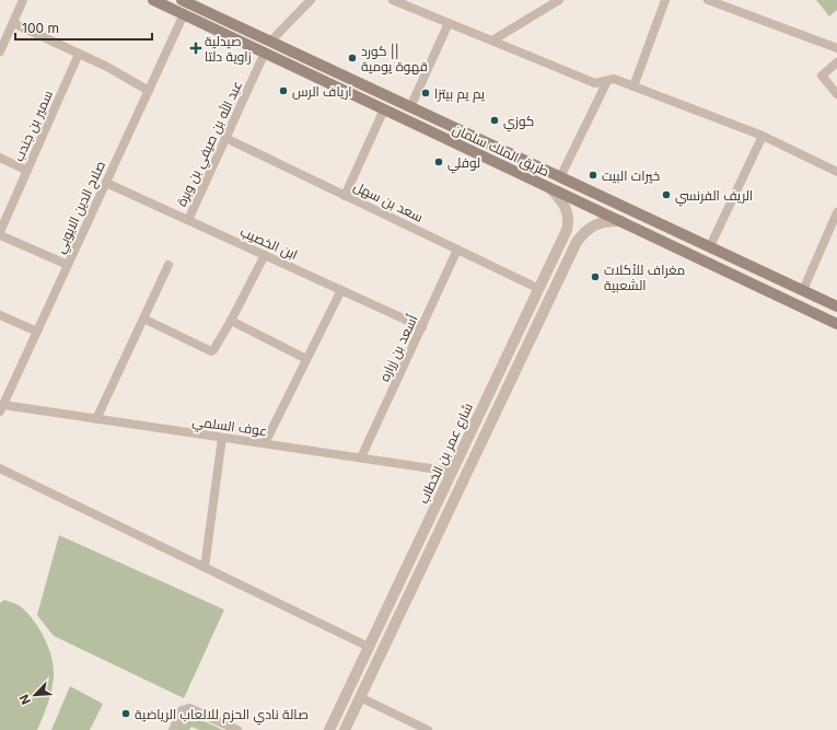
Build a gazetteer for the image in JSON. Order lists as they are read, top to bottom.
{
  "streets": {
    "main road": ["طريق الملك سلمان"],
    "street": [
      "سمير بن جندب",
      "عبد الله بن صيفي بن وبرة",
      "سعد بن سهل",
      "صلاح الدين الايوبي",
      "ابن الخصيب",
      "أسعد بن زراره",
      "عوف السلمي",
      "شارع عمر بن الخطاب"
    ]
  },
  "crossings": [
    ["عبد الله بن صيفي بن وبرة", "طريق الملك سلمان"],
    ["عبد الله بن صيفي بن وبرة", "سعد بن سهل"],
    ["عبد الله بن صيفي بن وبرة", "ابن الخصيب"],
    ["طريق الملك سلمان", "صلاح الدين الايوبي"],
    ["طريق الملك سلمان", "شارع عمر بن الخطاب"],
    ["سعد بن سهل", "أسعد بن زراره"],
    ["سعد بن سهل", "شارع عمر بن الخطاب"],
    ["صلاح الدين الايوبي", "ابن الخصيب"],
    ["صلاح الدين الايوبي", "عوف السلمي"],
    ["ابن الخصيب", "أسعد بن زراره"],
    ["أسعد بن زراره", "عوف السلمي"],
    ["عوف السلمي", "شارع عمر بن الخطاب"]
  ],
  "places": {
    "health": ["صيدلية زاوية دلتا"],
    "other": [
      "كورد || قهوة يومية",
      "ارياف الرس",
      "يم يم بيتزا",
      "كوزي",
      "لوفلي",
      "خيرات البيت",
      "الريف الفرنسي",
      "مغراف للأكلات الشعبية",
      "صالة نادي الحزم للالعاب الرياضية"
    ]
  },
  "scale_bar": "100 m",
  "north": "bottom left"
}
